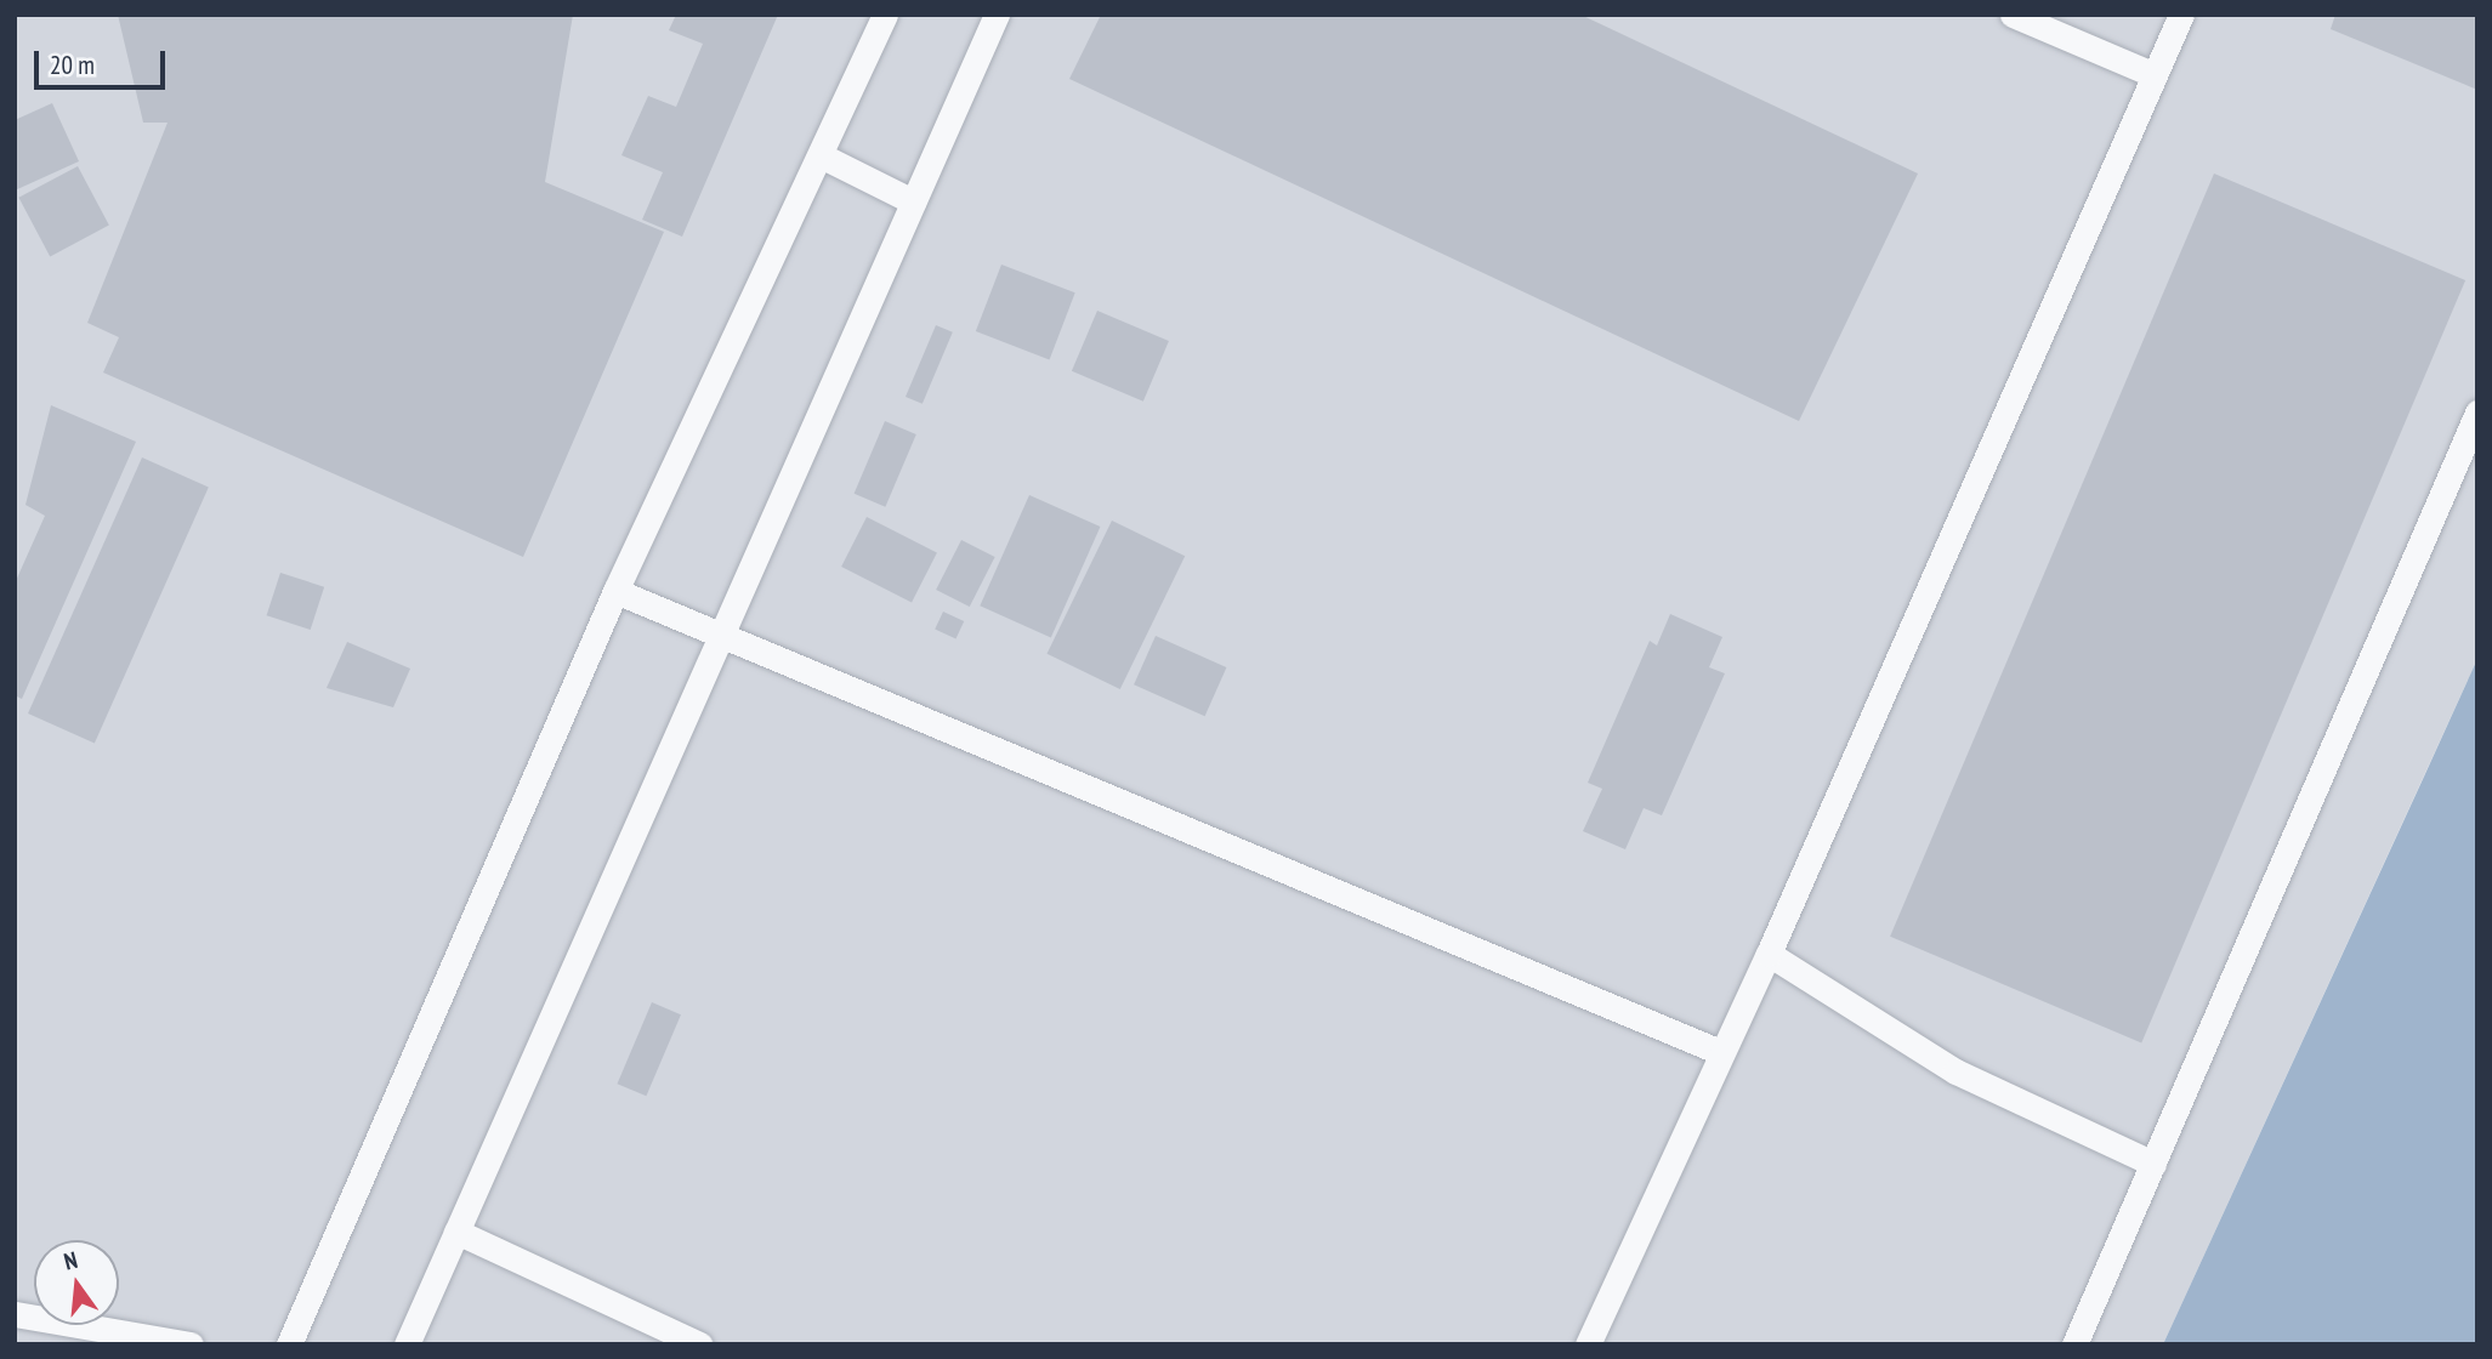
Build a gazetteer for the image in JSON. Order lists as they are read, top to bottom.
{
  "scale_bar": "20 m",
  "north": "top"
}
